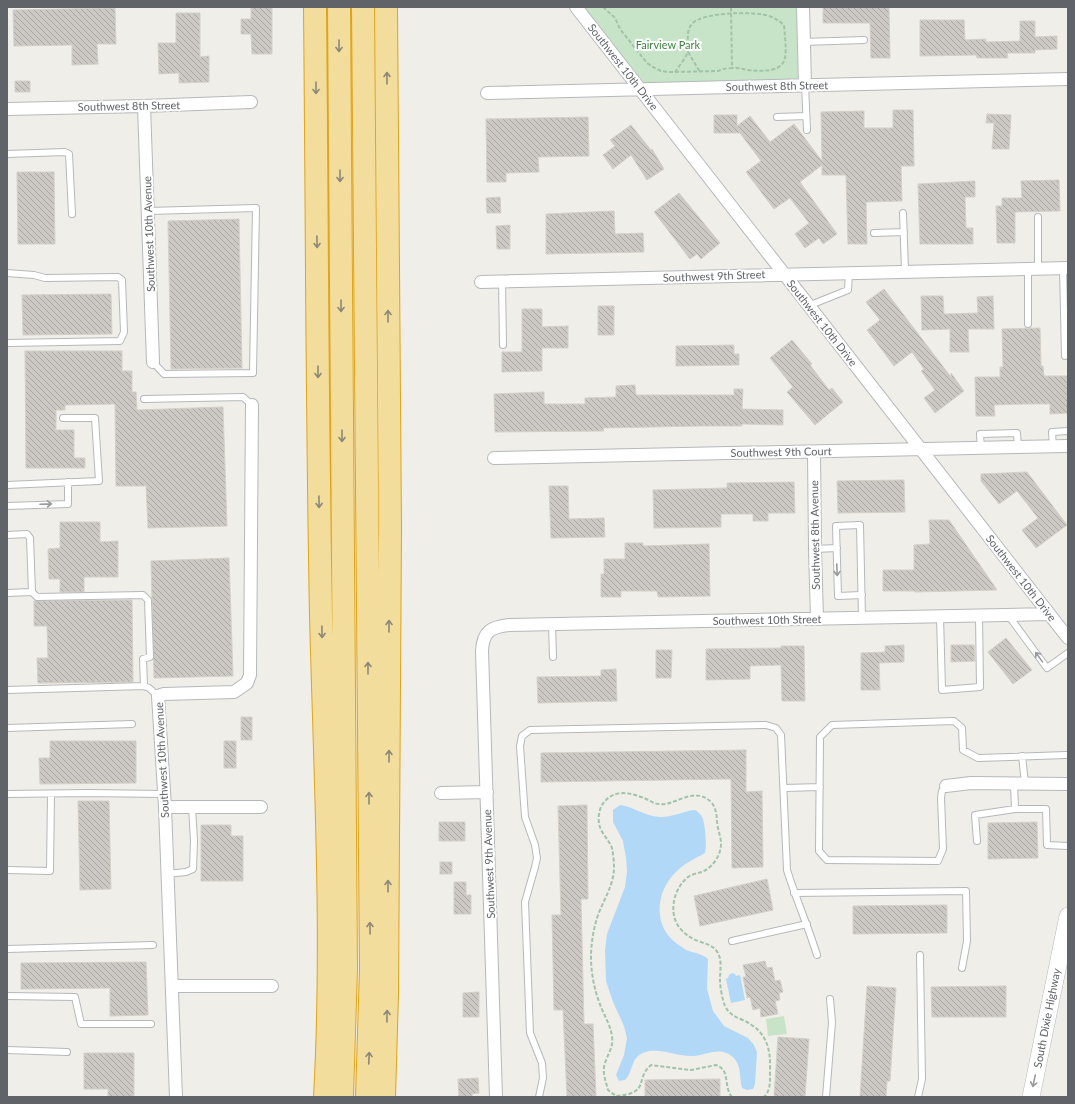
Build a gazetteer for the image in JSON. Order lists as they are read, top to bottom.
{
  "streets": {
    "main road": ["South Dixie Highway"],
    "street": [
      "Southwest 10th Drive",
      "Southwest 8th Street",
      "Southwest 10th Avenue",
      "Southwest 9th Street",
      "Southwest 9th Court",
      "Southwest 8th Avenue",
      "Southwest 10th Street",
      "Southwest 9th Avenue"
    ]
  },
  "crossings": [
    ["Southwest 10th Drive", "Southwest 8th Street"],
    ["Southwest 10th Drive", "Southwest 9th Street"],
    ["Southwest 10th Drive", "Southwest 9th Court"],
    ["Southwest 10th Drive", "Southwest 10th Street"],
    ["Southwest 8th Street", "Southwest 10th Avenue"],
    ["Southwest 9th Court", "Southwest 8th Avenue"],
    ["Southwest 8th Avenue", "Southwest 10th Street"],
    ["Southwest 10th Street", "Southwest 9th Avenue"]
  ],
  "one_way": ["South Dixie Highway"],
  "parks": ["Fairview Park"]
}
